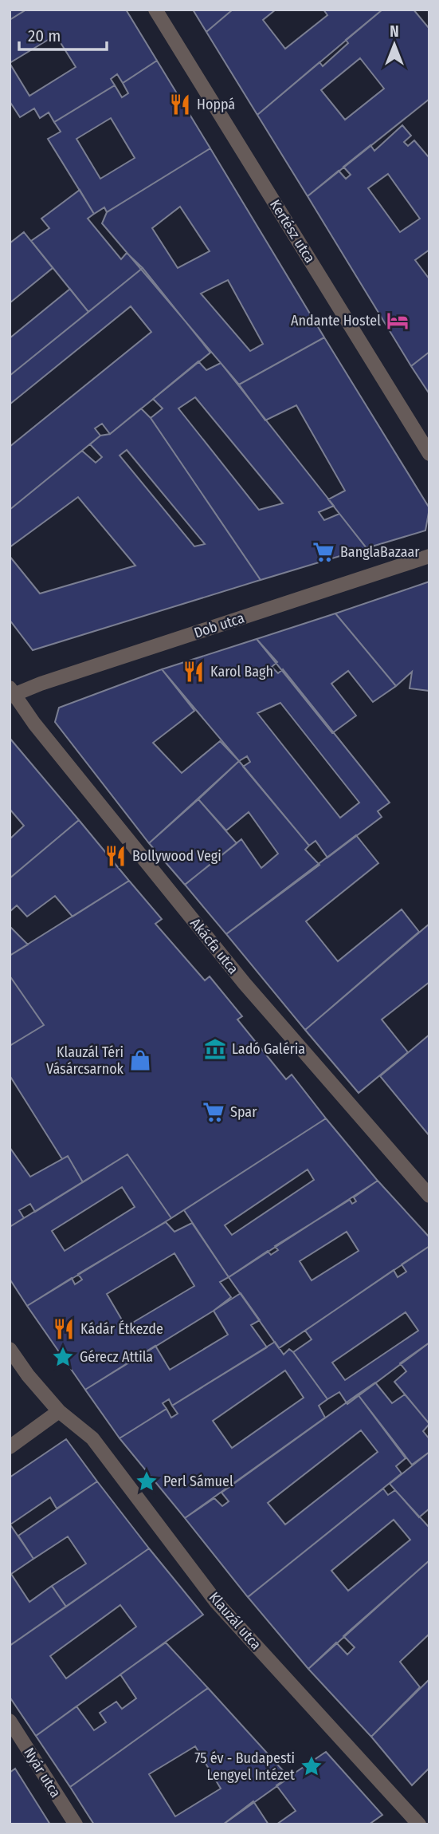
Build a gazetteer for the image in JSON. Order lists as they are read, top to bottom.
{
  "streets": {
    "street": [
      "Kertész utca",
      "Dob utca",
      "Akácfa utca",
      "Klauzál utca",
      "Nyár utca"
    ]
  },
  "crossings": [
    ["Dob utca", "Akácfa utca"]
  ],
  "places": {
    "restaurant": [
      "Hoppá",
      "Karol Bagh",
      "Bollywood Vegi",
      "Kádár Étkezde"
    ],
    "hotel": ["Andante Hostel"],
    "supermarket": ["BanglaBazaar", "Spar"],
    "museum": ["Ladó Galéria"],
    "shop": ["Klauzál Téri Vásárcsarnok"],
    "place": ["Gérecz Attila", "Perl Sámuel", "75 év - Budapesti Lengyel Intézet"]
  },
  "scale_bar": "20 m",
  "north": "top"
}
